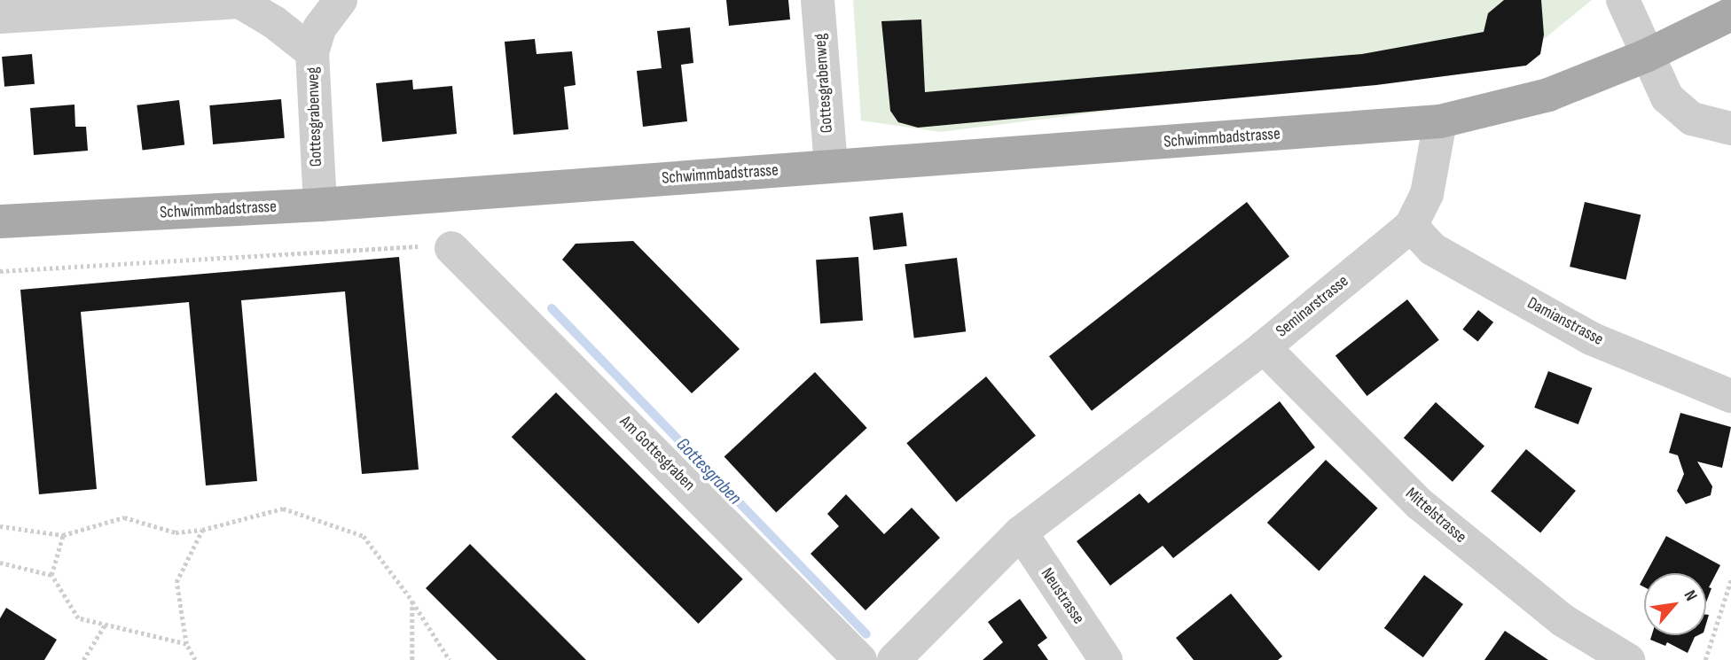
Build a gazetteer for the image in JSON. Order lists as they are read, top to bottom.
{
  "streets": {
    "main road": ["Schwimmbadstrasse"],
    "street": [
      "Gottesgrabenweg",
      "Seminarstrasse",
      "Damianstrasse",
      "Am Gottesgraben",
      "Mittelstrasse",
      "Neustrasse"
    ]
  },
  "crossings": [
    ["Gottesgrabenweg", "Schwimmbadstrasse"],
    ["Schwimmbadstrasse", "Seminarstrasse"],
    ["Seminarstrasse", "Damianstrasse"],
    ["Seminarstrasse", "Mittelstrasse"],
    ["Seminarstrasse", "Neustrasse"]
  ],
  "water": ["Gottesgraben"],
  "north": "top right"
}
